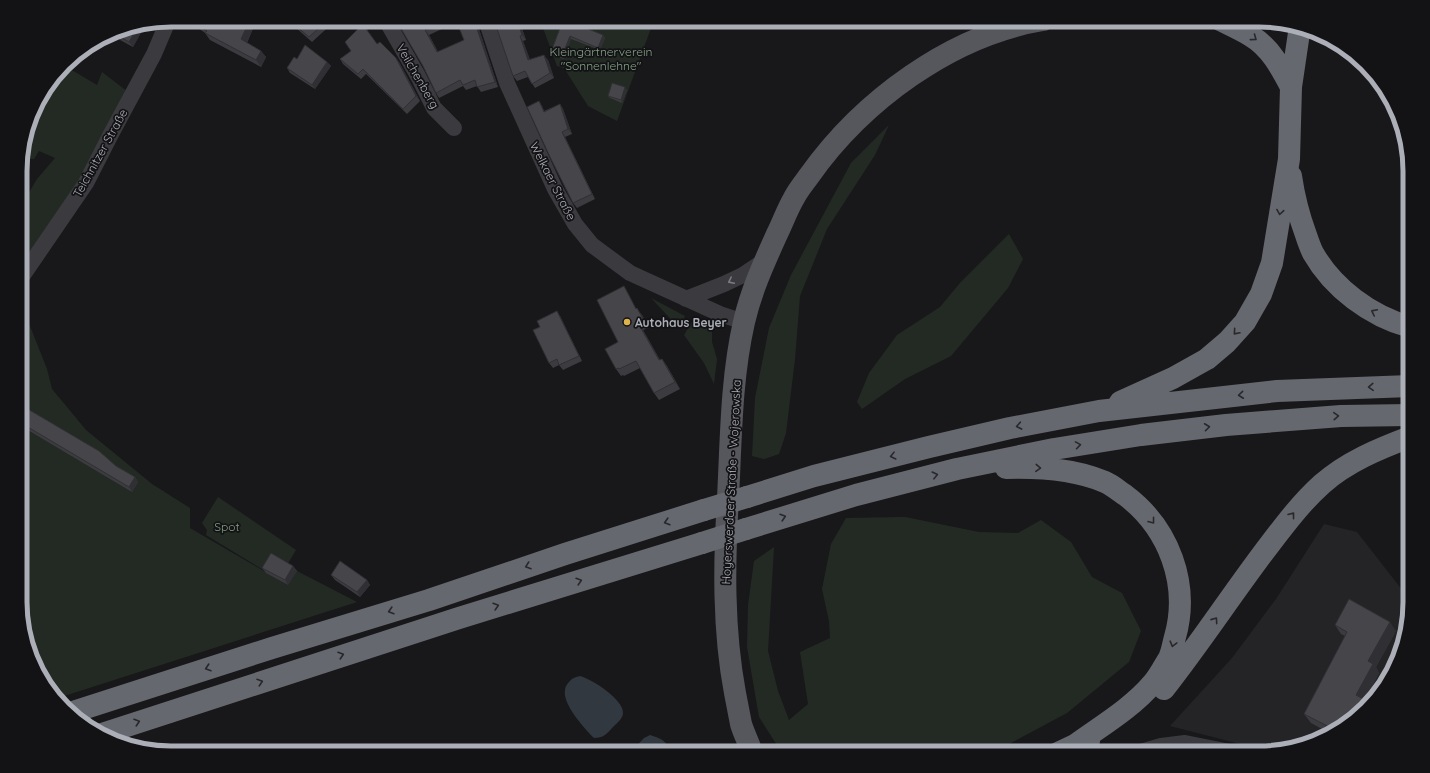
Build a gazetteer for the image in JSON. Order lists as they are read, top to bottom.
{
  "streets": {
    "main road": ["Hoyerswerdaer Straße - Wojerowska"],
    "street": ["Veilchenberg", "Teichnitzer Straße", "Welkaer Straße"]
  },
  "crossings": [
    ["Welkaer Straße", "Hoyerswerdaer Straße - Wojerowska"]
  ],
  "parks": ["Kleingärtnerverein \"Sonnenlehne\"", "Spot"],
  "places": ["Autohaus Beyer"]
}
